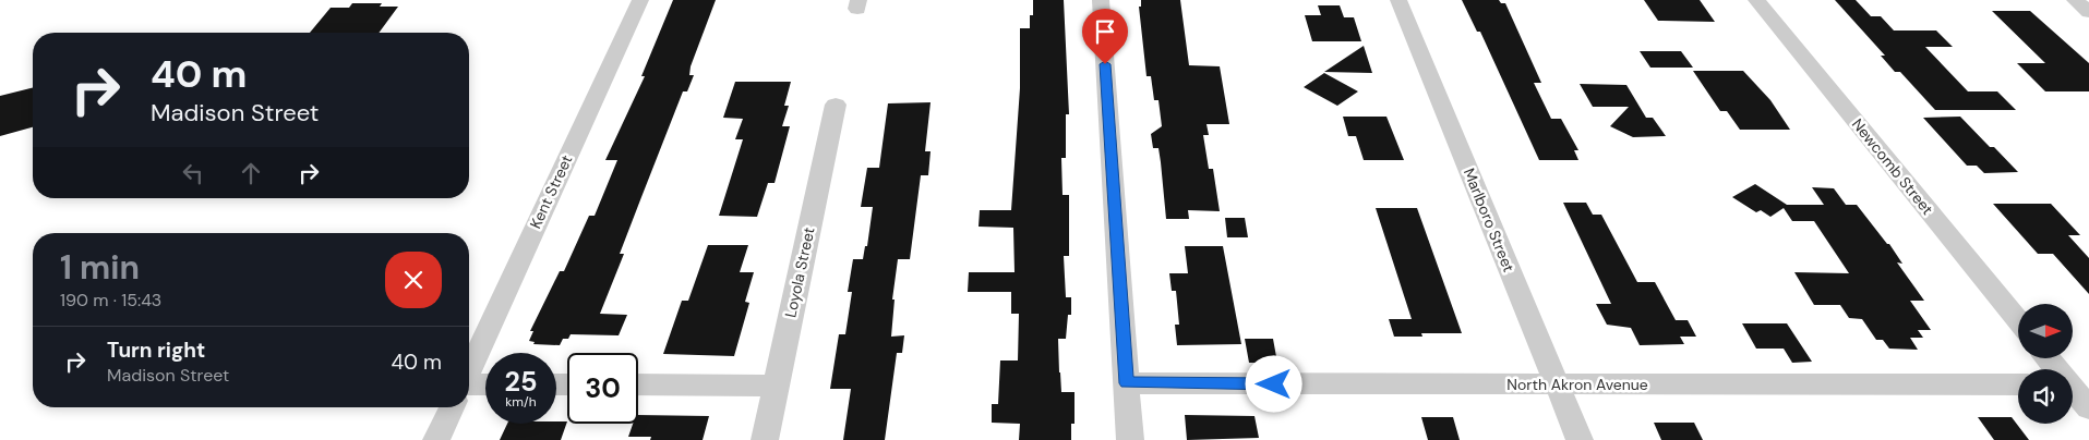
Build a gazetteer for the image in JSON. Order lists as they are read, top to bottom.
{
  "streets": {
    "street": [
      "Newcomb Street",
      "Kent Street",
      "Marlboro Street",
      "Loyola Street",
      "North Akron Avenue"
    ]
  },
  "crossings": [
    ["Marlboro Street", "North Akron Avenue"]
  ],
  "north": "right",
  "page": {
    "turn": ["40 m", "Madison Street"],
    "heading": ["1 min", "190 m · 15:43"],
    "list": [
      {
        "name": "Turn right",
        "note": "Madison Street",
        "value": "40 m"
      }
    ],
    "speed": "25 km/h",
    "limit": "30"
  }
}
